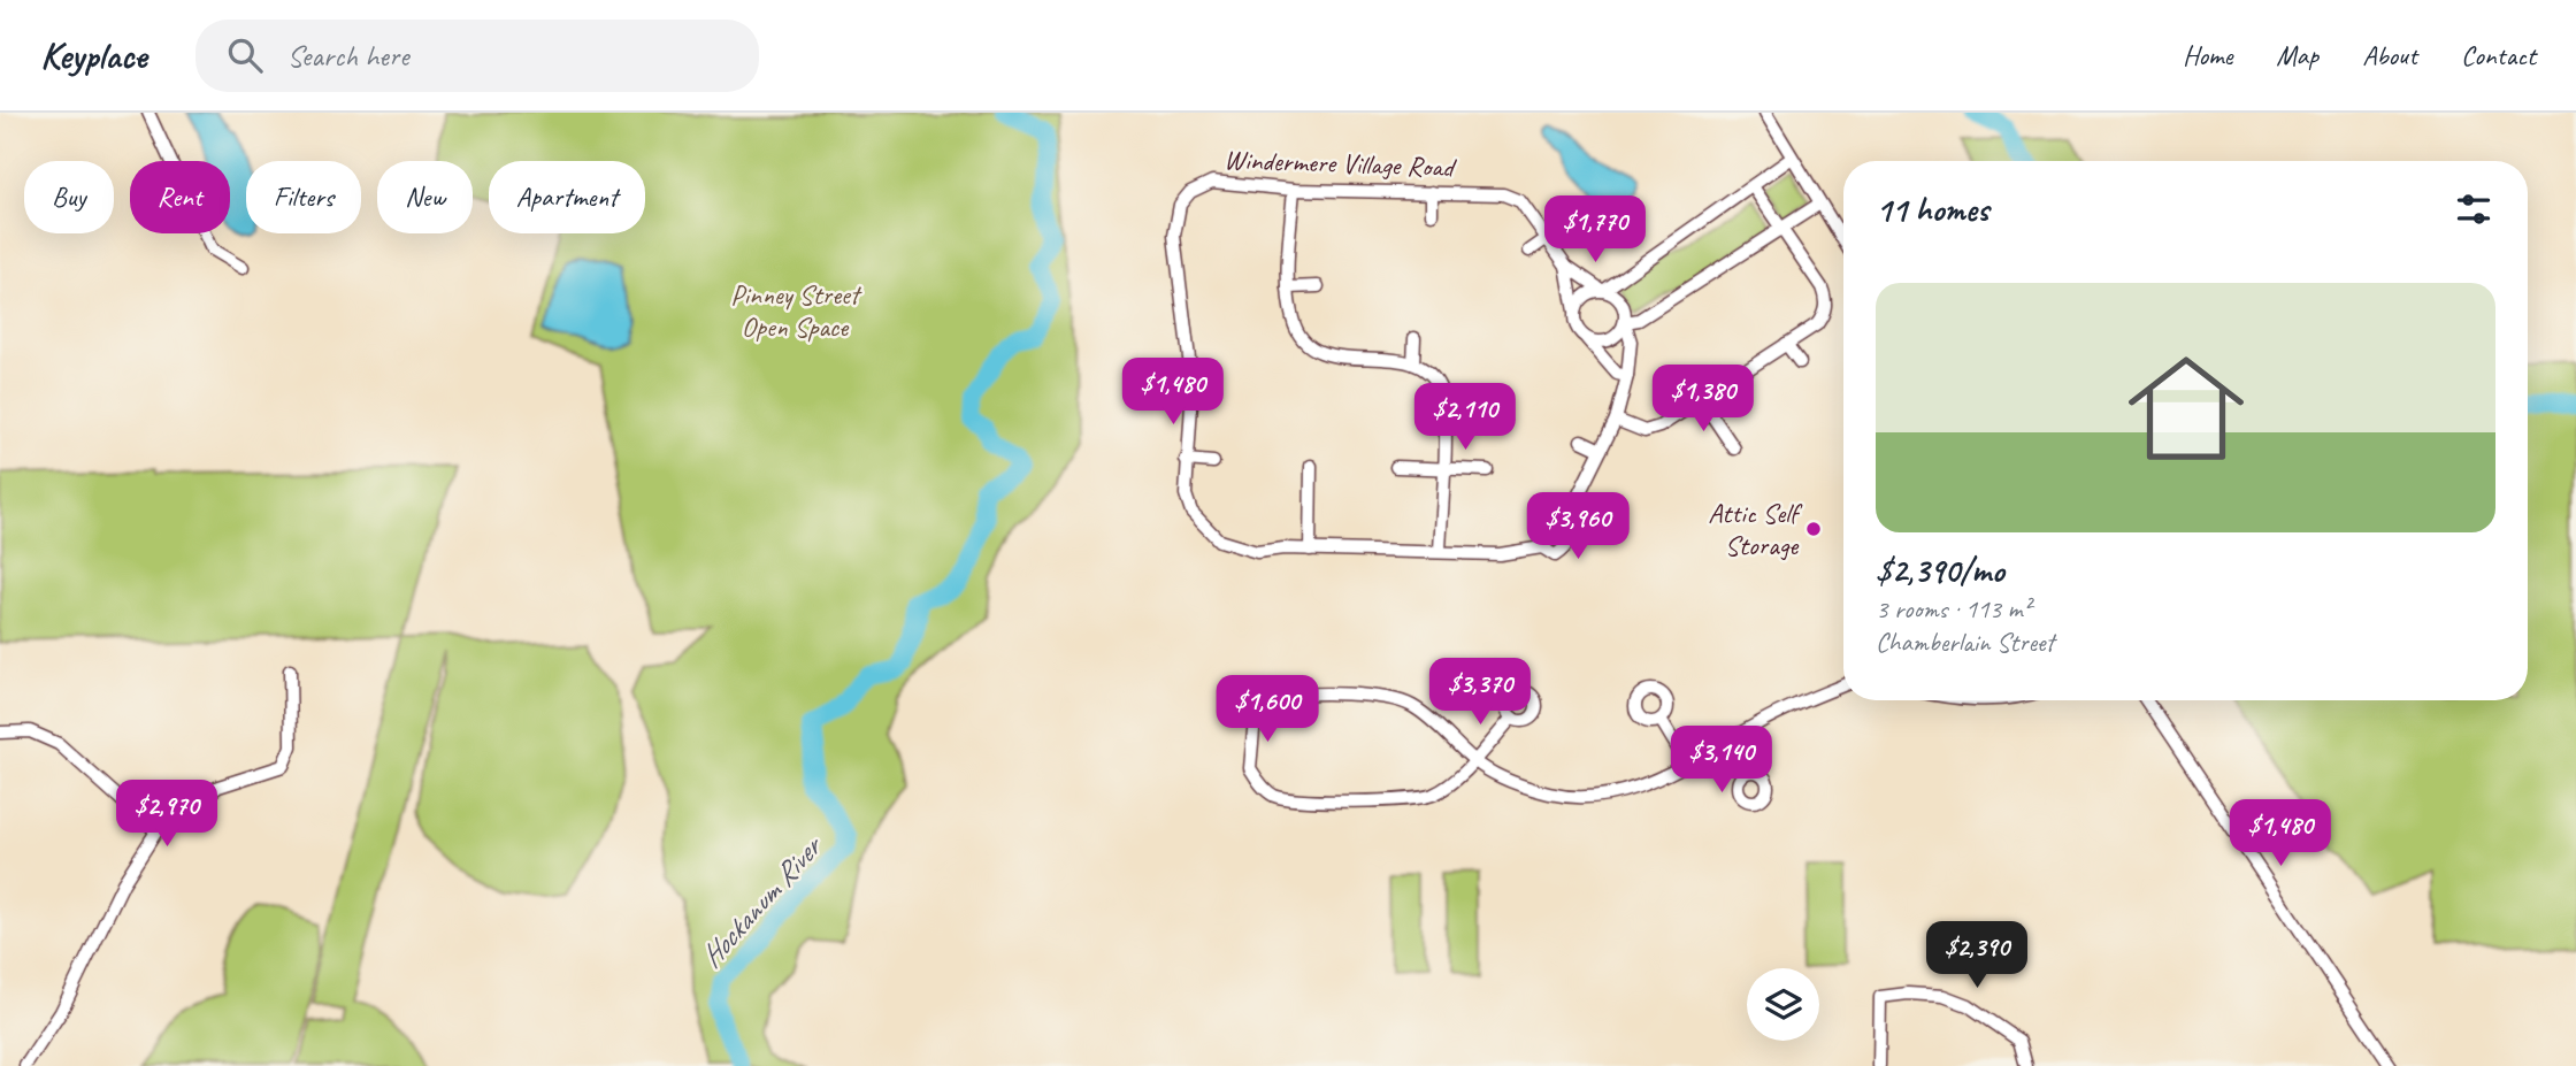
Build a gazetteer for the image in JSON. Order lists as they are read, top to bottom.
{
  "streets": {
    "street": ["Windermere Village Road"]
  },
  "water": ["Hockanum River"],
  "parks": ["Pinney Street Open Space"],
  "places": ["Attic Self Storage"],
  "page": {
    "header": "Keyplace",
    "search": "Search here",
    "nav": [
      "Home",
      "Map",
      "About",
      "Contact"
    ],
    "chip": [
      "Buy",
      "Rent",
      "Filters",
      "New",
      "Apartment"
    ],
    "heading": "11 homes",
    "price": [
      "$1,770",
      "$1,480",
      "$1,380",
      "$2,110",
      "$3,960",
      "$3,370",
      "$1,600",
      "$3,140",
      "$2,970",
      "$1,480",
      "$2,390"
    ],
    "list": [
      {
        "name": "$2,390/mo",
        "note": "3 rooms · 113 m² · Chamberlain Street"
      }
    ]
  }
}
